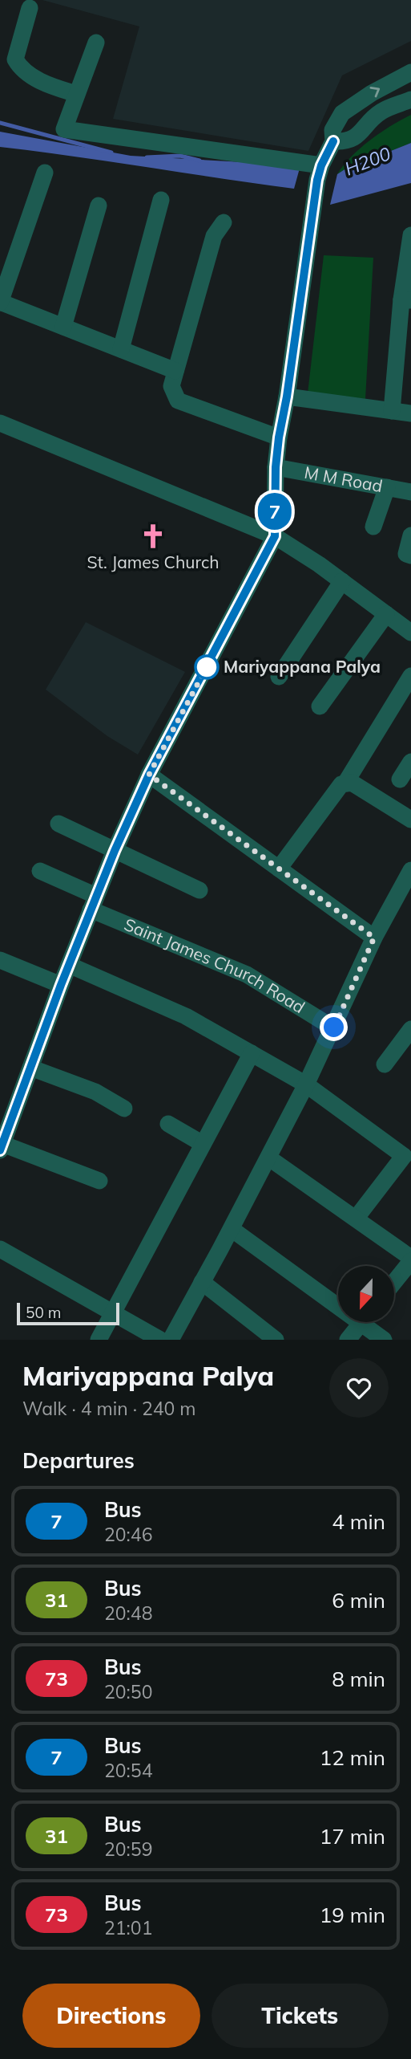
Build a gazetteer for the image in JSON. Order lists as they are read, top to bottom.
{
  "streets": {
    "street": ["M M Road", "Saint James Church Road"]
  },
  "water": ["H200"],
  "places": {
    "church": ["St. James Church"],
    "other": ["Mariyappana Palya"]
  },
  "lines": ["bus line 7"],
  "scale_bar": "50 m",
  "north": "bottom",
  "page": {
    "on_map": "7",
    "scale": "50 m",
    "heading": [
      ["Mariyappana Palya", "Walk · 4 min · 240 m"],
      "Departures"
    ],
    "list": [
      {
        "mark": "7",
        "name": "Bus",
        "note": "20:46",
        "value": "4 min"
      },
      {
        "mark": "31",
        "name": "Bus",
        "note": "20:48",
        "value": "6 min"
      },
      {
        "mark": "73",
        "name": "Bus",
        "note": "20:50",
        "value": "8 min"
      },
      {
        "mark": "7",
        "name": "Bus",
        "note": "20:54",
        "value": "12 min"
      },
      {
        "mark": "31",
        "name": "Bus",
        "note": "20:59",
        "value": "17 min"
      },
      {
        "mark": "73",
        "name": "Bus",
        "note": "21:01",
        "value": "19 min"
      }
    ],
    "buttons": ["Directions", "Tickets"]
  }
}
